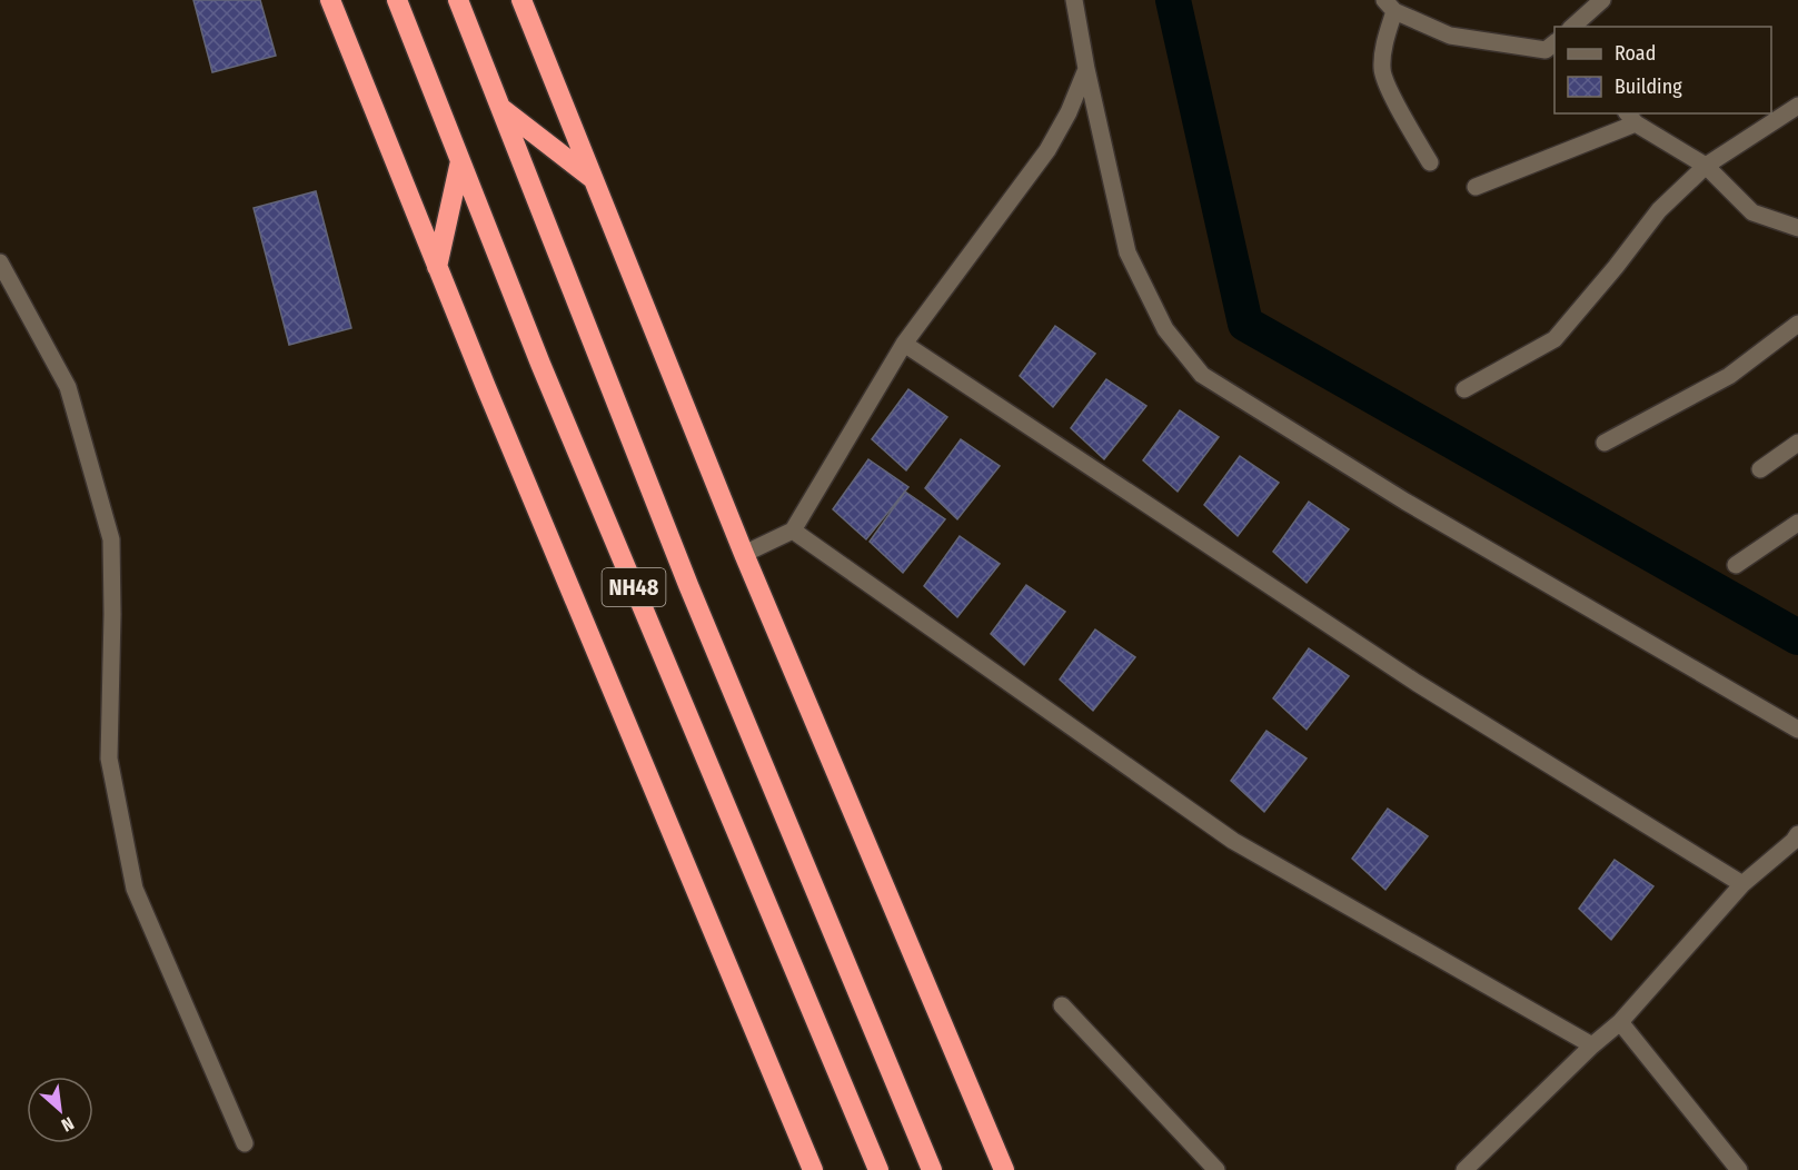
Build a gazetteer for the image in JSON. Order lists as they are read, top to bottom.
{
  "streets": {
    "highway": ["NH48"]
  },
  "legend": ["Road", "Building"],
  "north": "bottom right"
}
